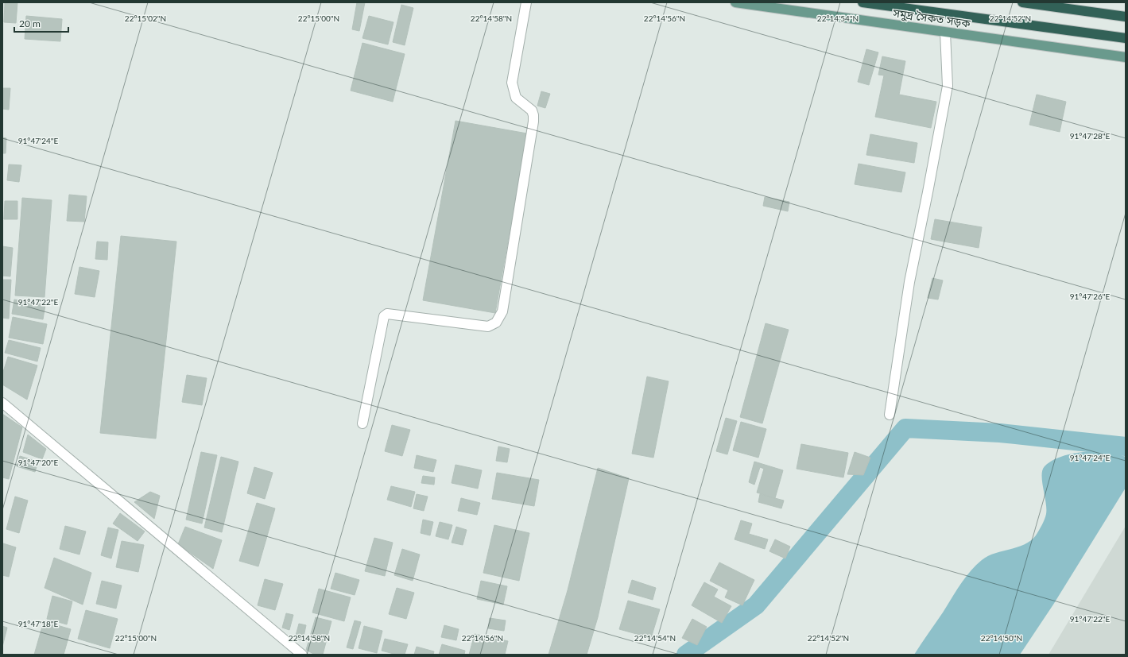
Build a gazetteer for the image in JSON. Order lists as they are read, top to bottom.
{
  "streets": {
    "main road": ["সমুদ্র সৈকত সড়ক"]
  },
  "scale_bar": "20 m",
  "coordinates": [
    "22°15'02\"N",
    "22°15'00\"N",
    "22°14'58\"N",
    "22°14'56\"N",
    "22°14'54\"N",
    "22°14'52\"N",
    "91°47'28\"E",
    "91°47'24\"E",
    "91°47'26\"E",
    "91°47'22\"E",
    "91°47'20\"E",
    "91°47'18\"E",
    "22°14'50\"N"
  ]
}
